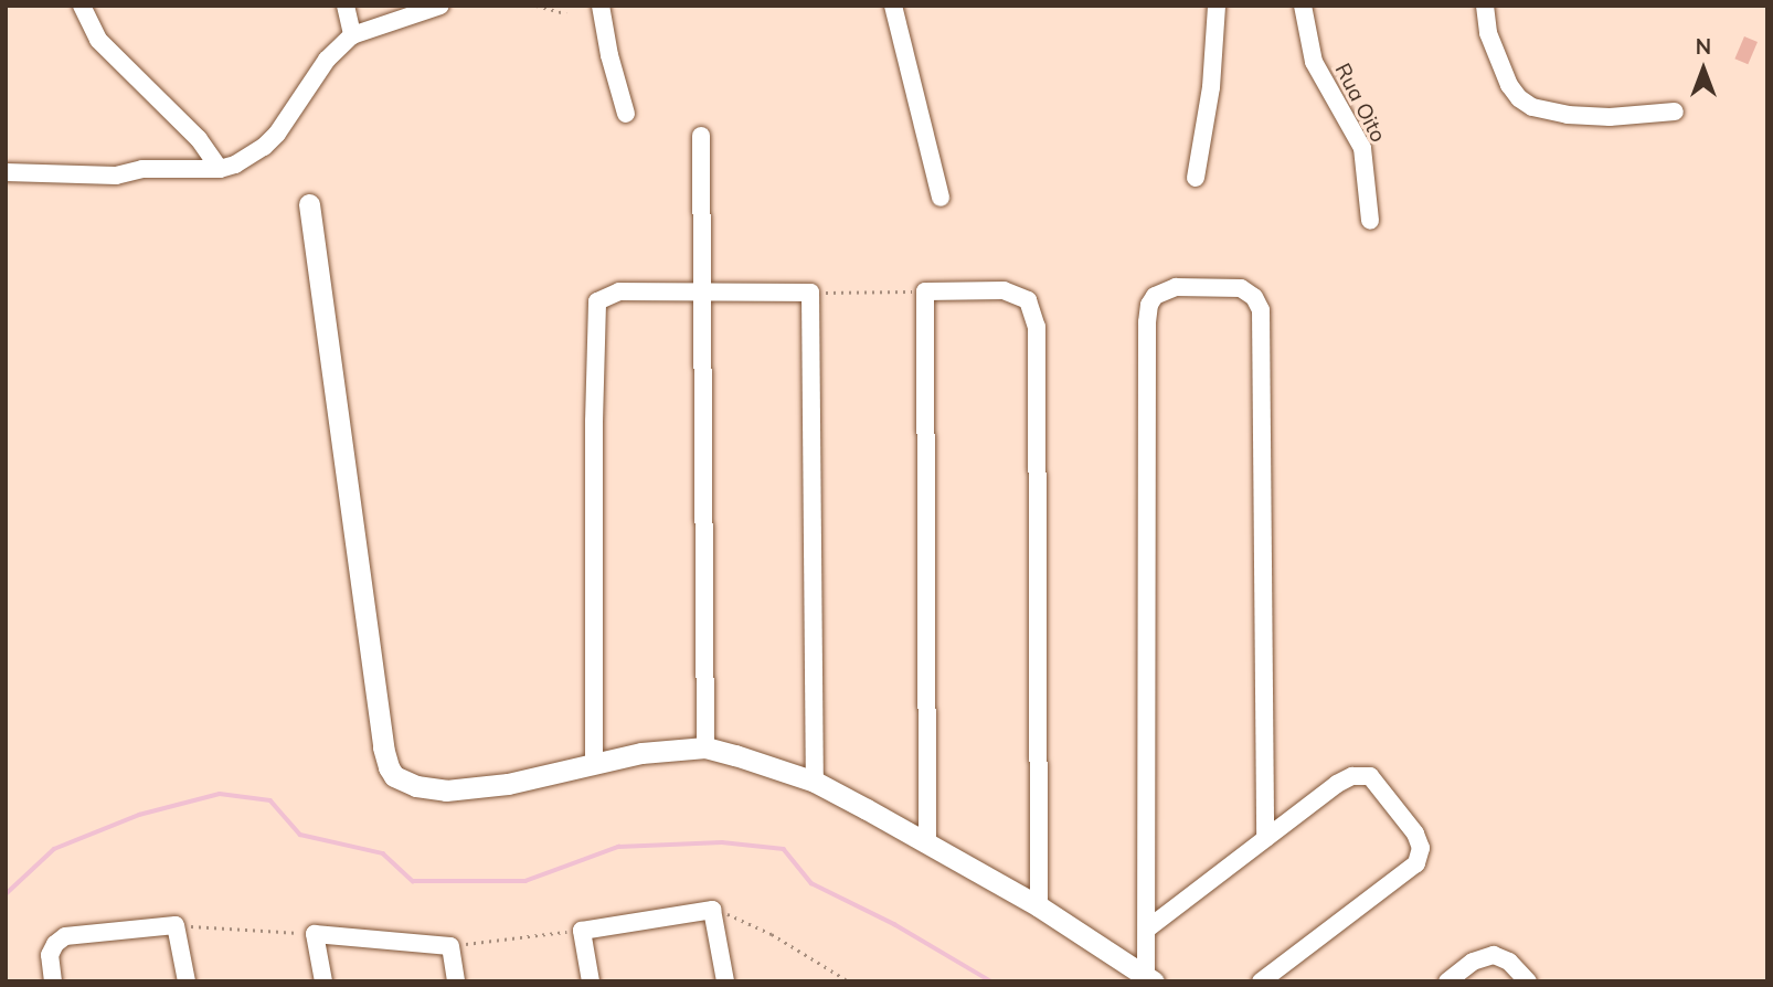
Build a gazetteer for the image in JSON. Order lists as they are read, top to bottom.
{
  "streets": {
    "street": ["Rua Oito"]
  },
  "north": "top"
}
